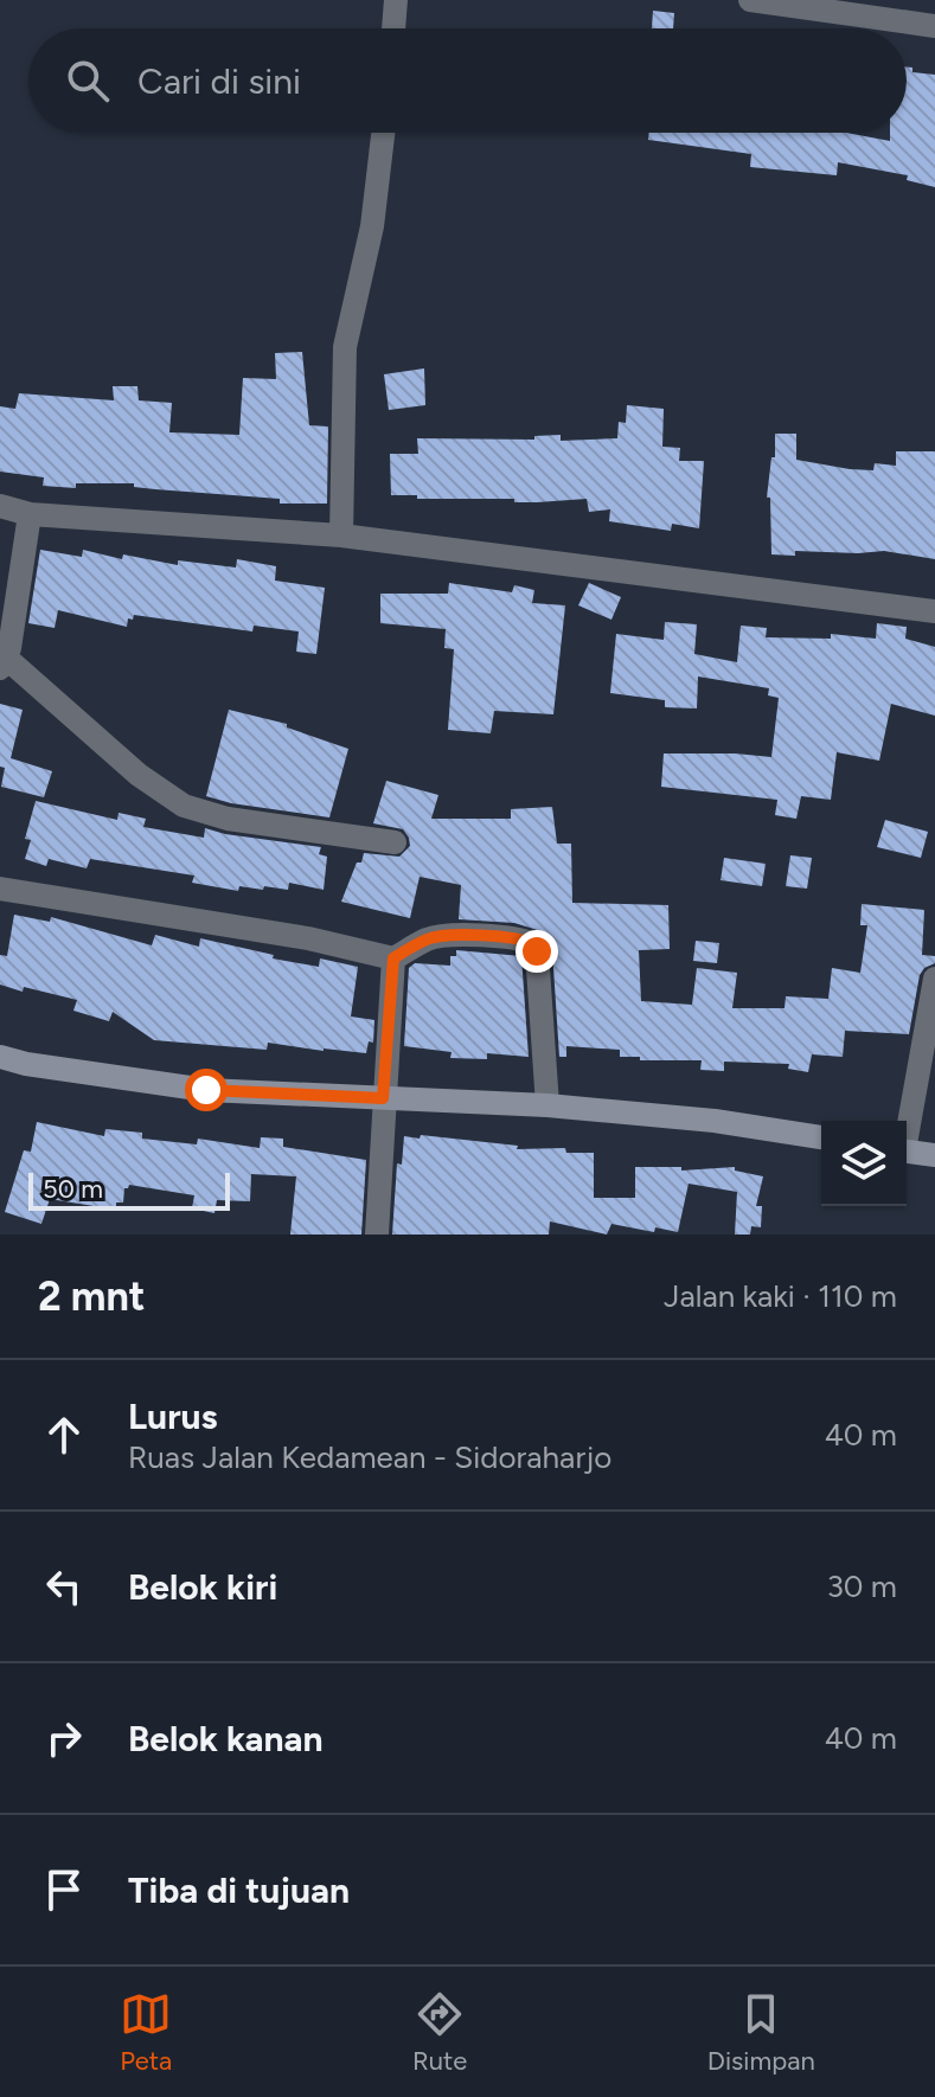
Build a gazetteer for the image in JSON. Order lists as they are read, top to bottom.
{
  "scale_bar": "50 m",
  "page": {
    "search": "Cari di sini",
    "scale": "50 m",
    "heading": ["2 mnt", "Jalan kaki · 110 m"],
    "list": [
      ["Lurus", "Ruas Jalan Kedamean - Sidoraharjo", "40 m"],
      ["Belok kiri", "30 m"],
      ["Belok kanan", "40 m"],
      "Tiba di tujuan"
    ],
    "nav": ["Peta", "Rute", "Disimpan"]
  }
}
